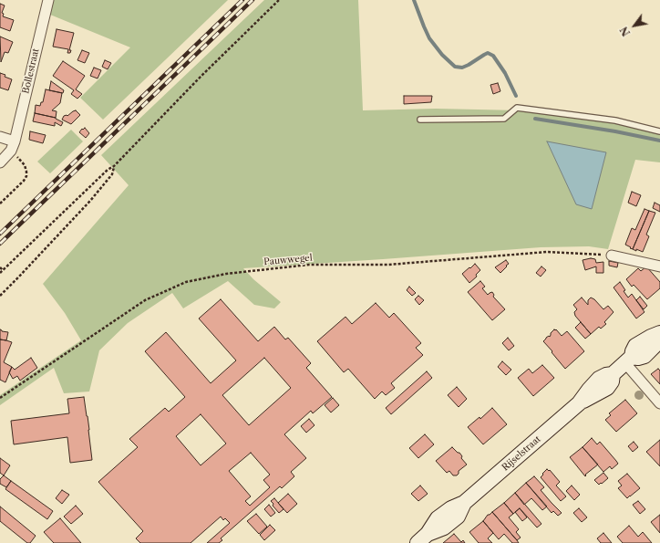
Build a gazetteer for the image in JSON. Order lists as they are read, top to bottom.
{
  "streets": {
    "street": ["Bollestraat", "Rijselstraat"],
    "path": ["Pauwwegel"]
  },
  "north": "bottom left"
}
